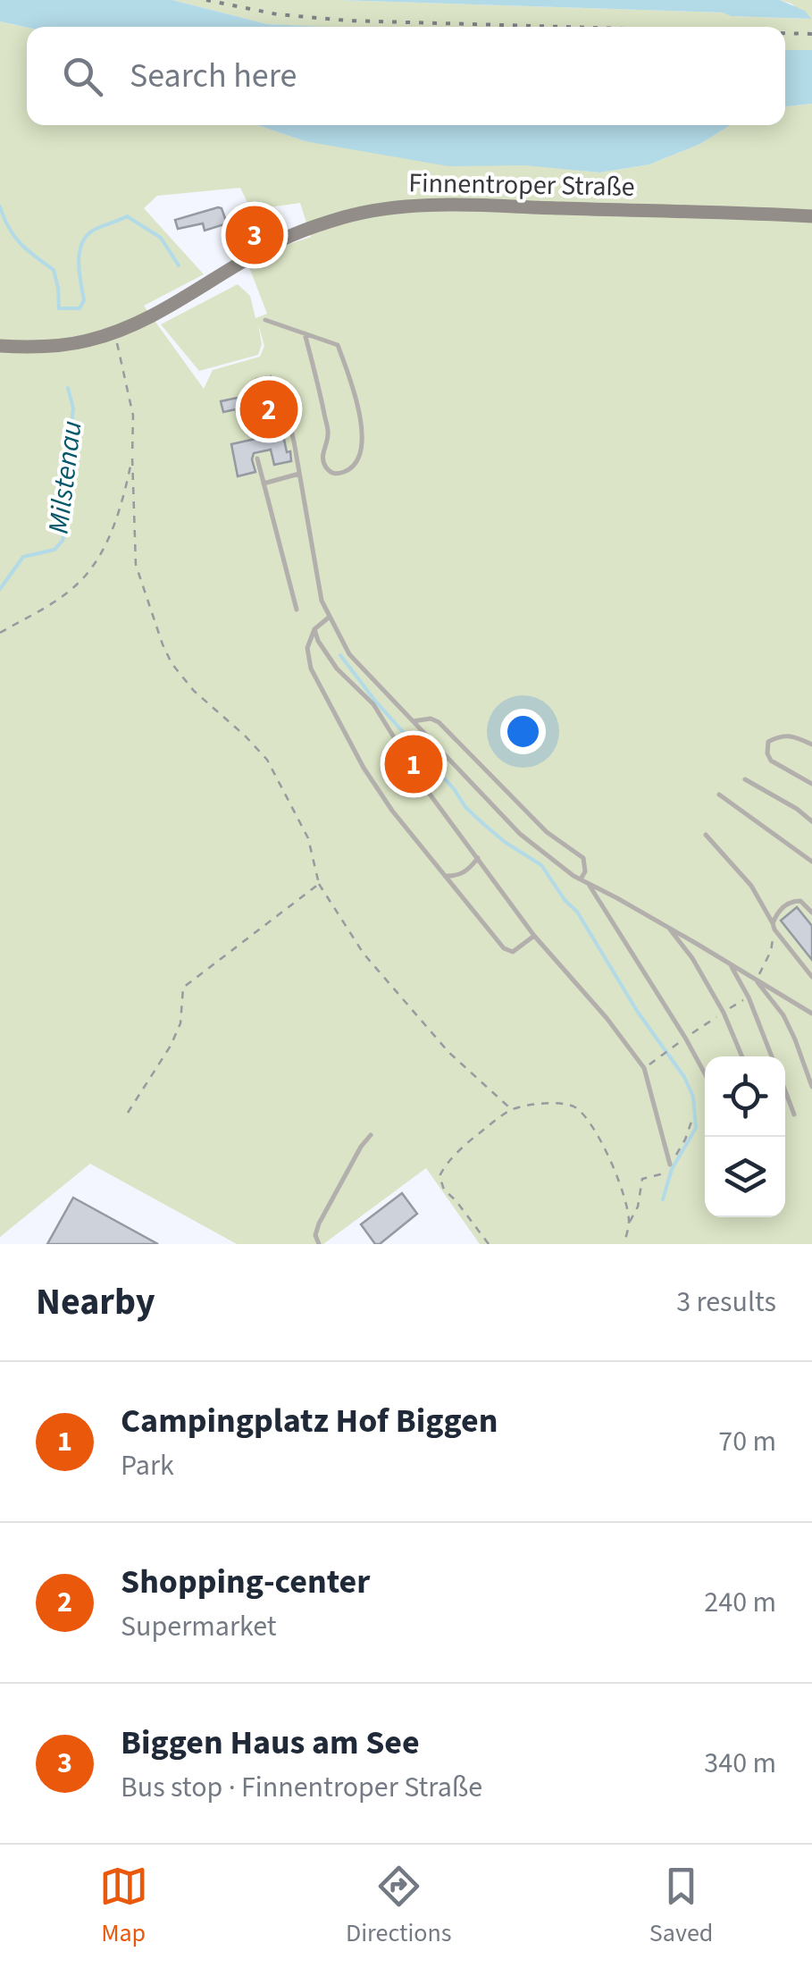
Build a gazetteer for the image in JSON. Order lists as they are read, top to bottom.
{
  "streets": {
    "main road": ["Finnentroper Straße"]
  },
  "water": ["Milstenau"],
  "page": {
    "search": "Search here",
    "pins": ["3", "2", "1"],
    "heading": ["Nearby", "3 results"],
    "list": [
      {
        "mark": "1",
        "name": "Campingplatz Hof Biggen",
        "note": "Park",
        "value": "70 m"
      },
      {
        "mark": "2",
        "name": "Shopping-center",
        "note": "Supermarket",
        "value": "240 m"
      },
      {
        "mark": "3",
        "name": "Biggen Haus am See",
        "note": "Bus stop · Finnentroper Straße",
        "value": "340 m"
      }
    ],
    "nav": ["Map", "Directions", "Saved"]
  }
}
